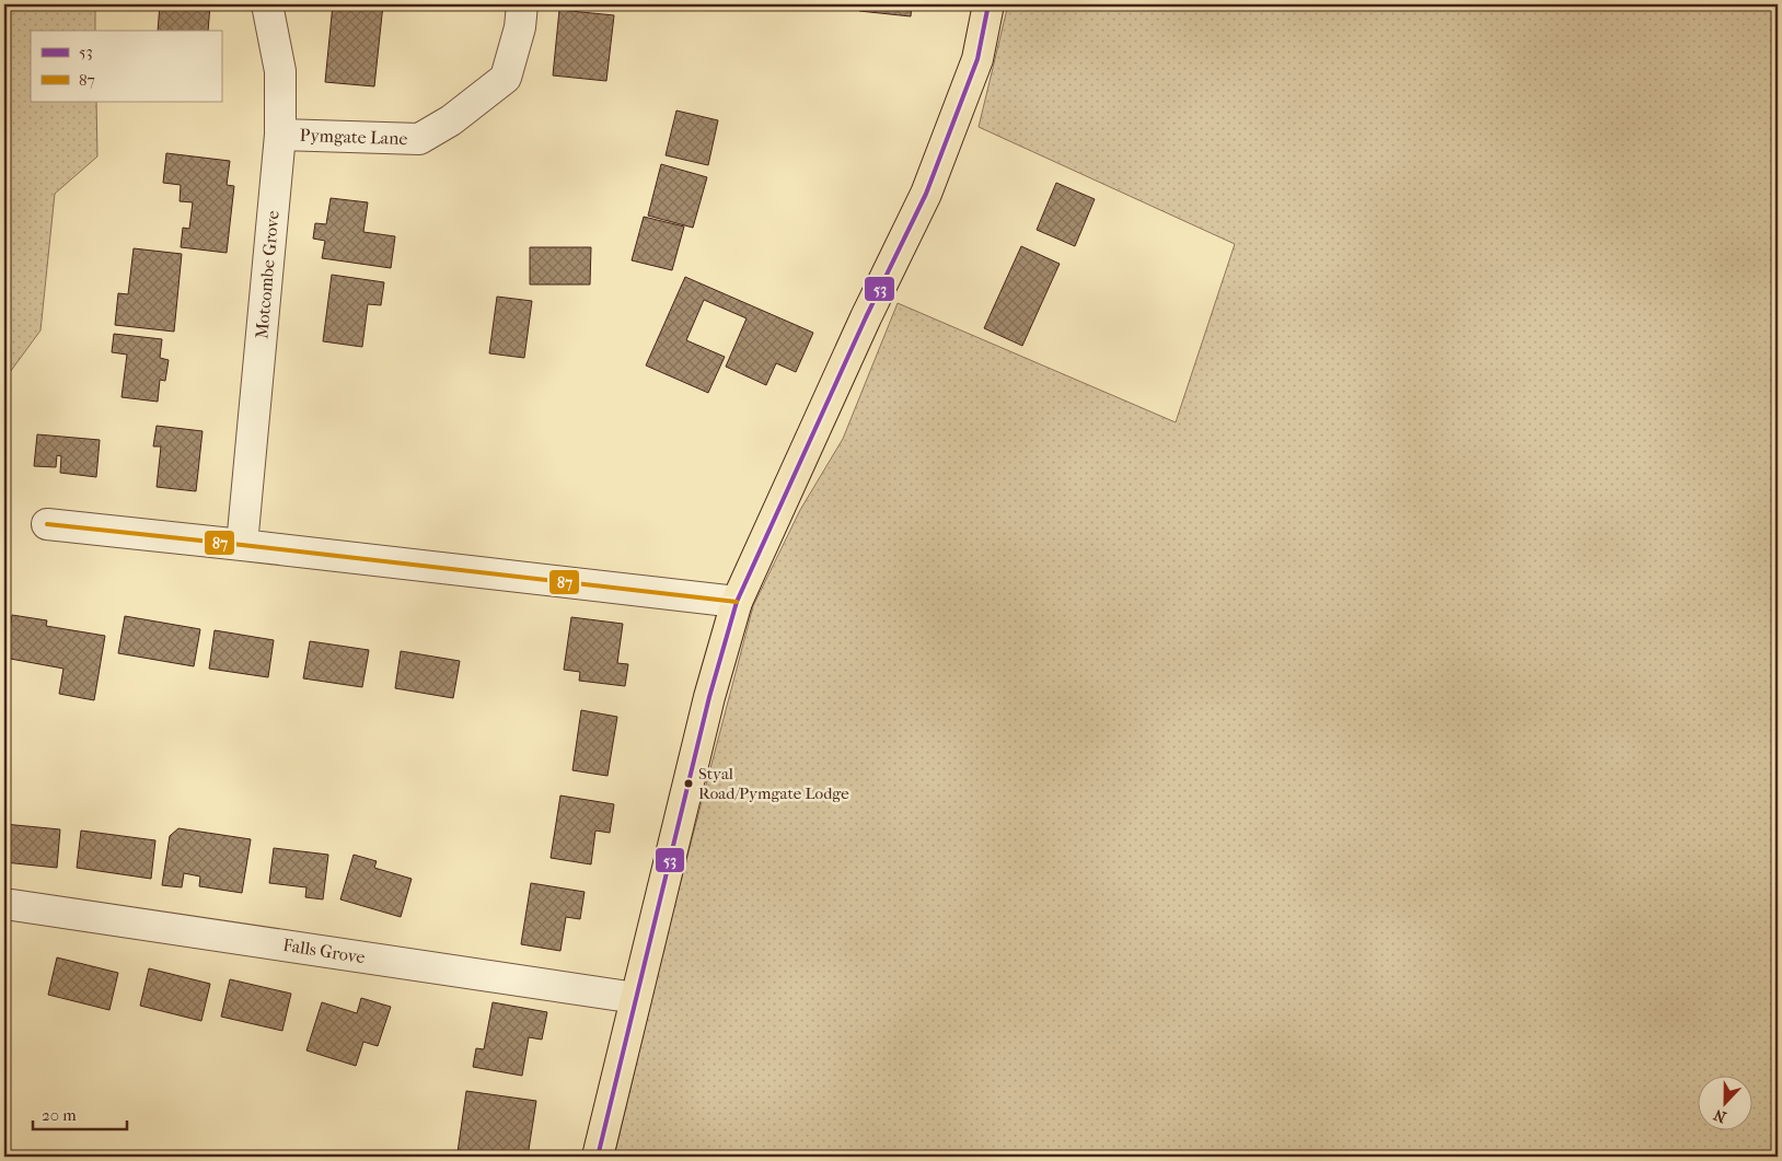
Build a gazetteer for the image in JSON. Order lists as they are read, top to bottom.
{
  "streets": {
    "street": ["Pymgate Lane", "Motcombe Grove", "Falls Grove"]
  },
  "crossings": [
    ["Pymgate Lane", "Motcombe Grove"]
  ],
  "places": ["Styal Road/Pymgate Lodge"],
  "lines": ["transit line 53", "transit line 87"],
  "legend": ["53", "87"],
  "scale_bar": "20 m",
  "north": "bottom"
}
